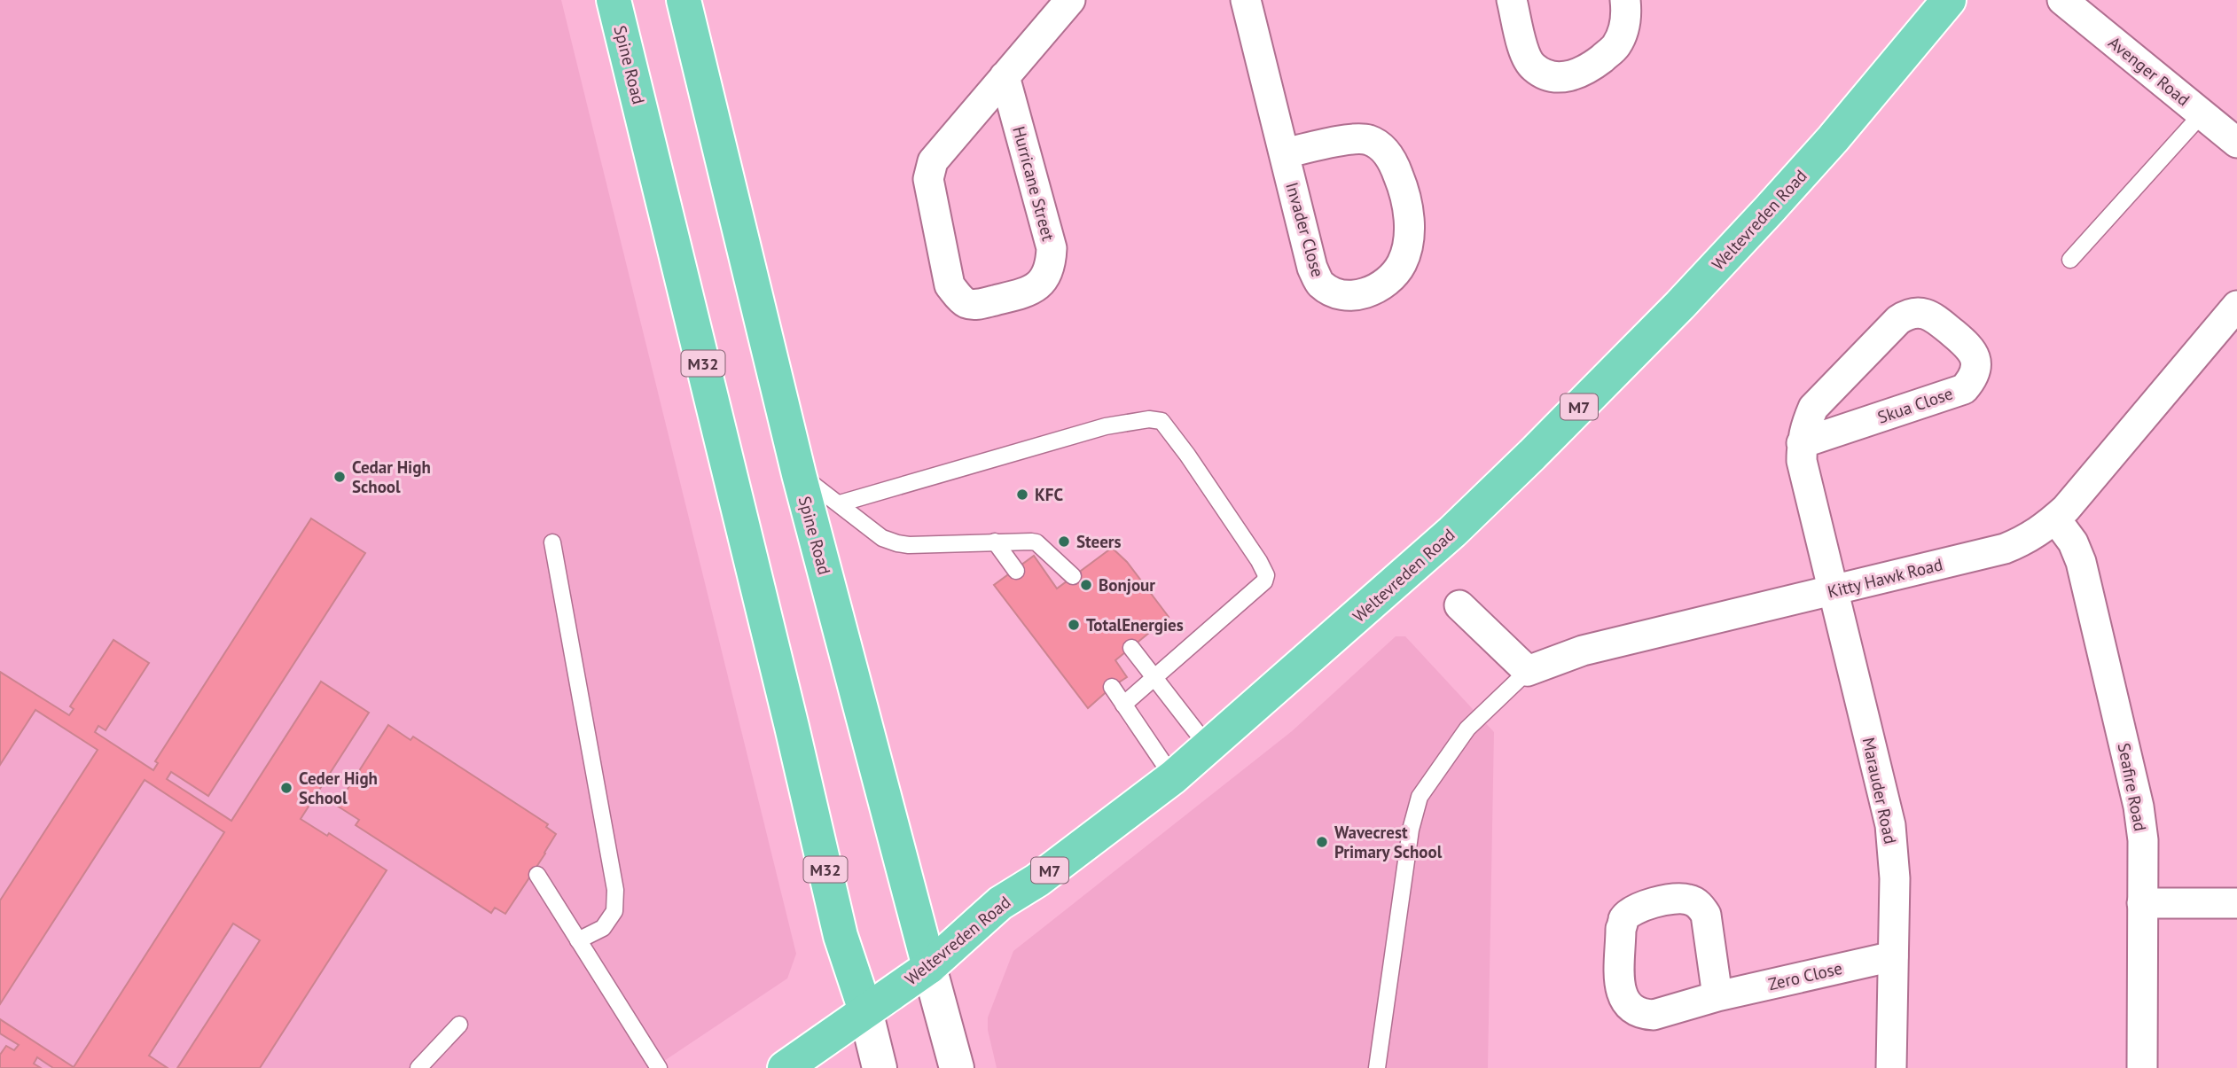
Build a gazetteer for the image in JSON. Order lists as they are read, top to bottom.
{
  "streets": {
    "main road": [
      "Spine Road",
      "Weltevreden Road",
      "M32",
      "M7"
    ],
    "street": [
      "Avenger Road",
      "Hurricane Street",
      "Invader Close",
      "Skua Close",
      "Kitty Hawk Road",
      "Seafire Road",
      "Marauder Road",
      "Zero Close"
    ]
  },
  "crossings": [
    ["Spine Road", "Weltevreden Road"],
    ["Skua Close", "Kitty Hawk Road"],
    ["Skua Close", "Marauder Road"],
    ["Kitty Hawk Road", "Seafire Road"],
    ["Kitty Hawk Road", "Marauder Road"],
    ["Marauder Road", "Zero Close"]
  ],
  "places": [
    "Cedar High School",
    "KFC",
    "Steers",
    "Bonjour",
    "TotalEnergies",
    "Ceder High School",
    "Wavecrest Primary School"
  ]
}
